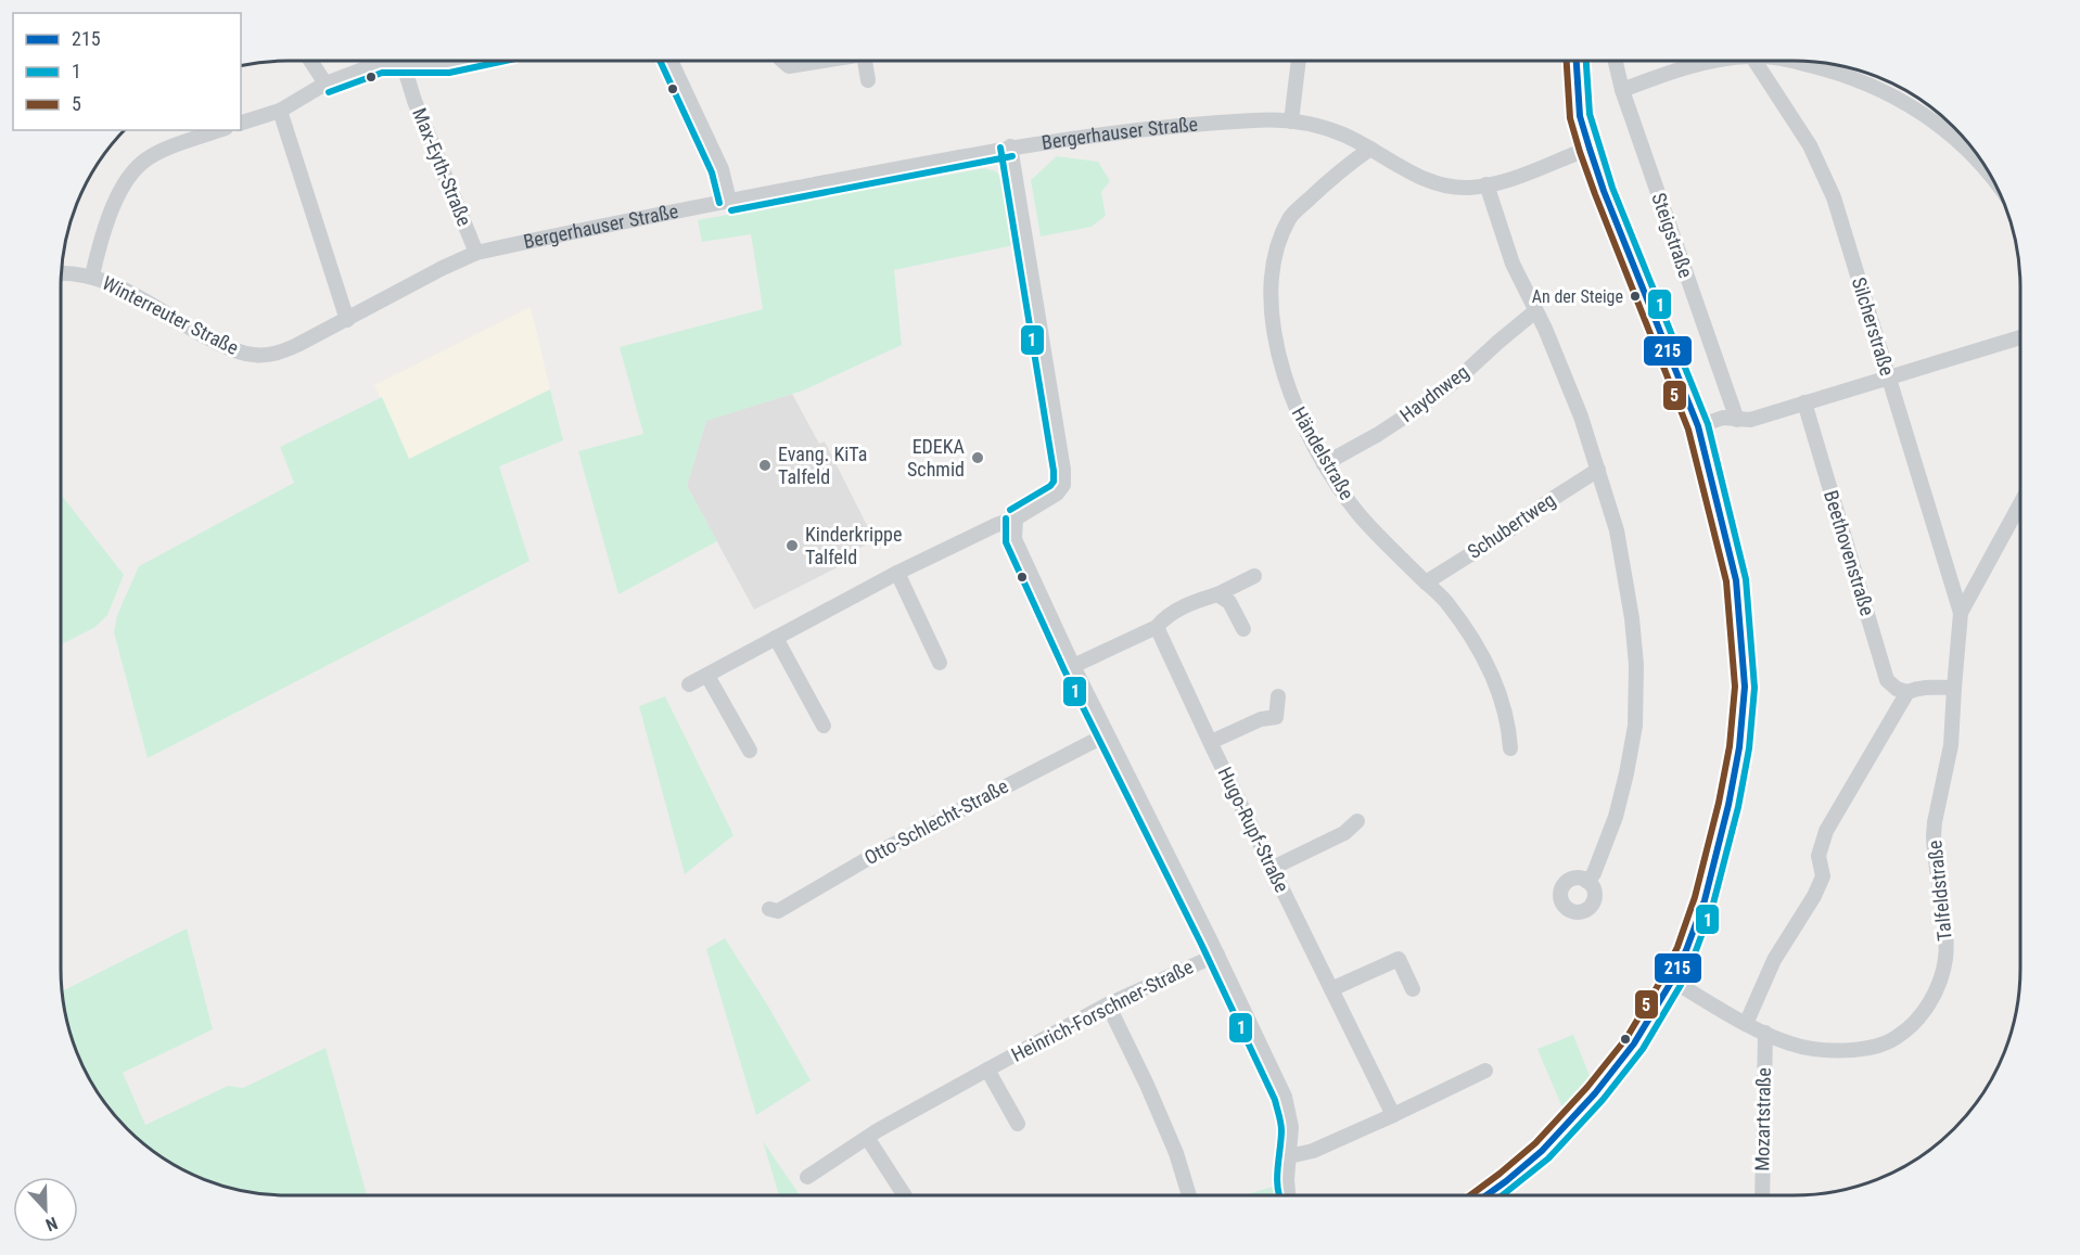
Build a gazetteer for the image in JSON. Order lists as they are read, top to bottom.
{
  "streets": {
    "street": [
      "Bergerhauser Straße",
      "Max-Eyth-Straße",
      "Steigstraße",
      "Winterreuter Straße",
      "Silcherstraße",
      "Haydnweg",
      "Händelstraße",
      "Schubertweg",
      "Beethovenstraße",
      "Otto-Schlecht-Straße",
      "Hugo-Rupf-Straße",
      "Talfeldstraße",
      "Heinrich-Forschner-Straße",
      "Mozartstraße"
    ]
  },
  "crossings": [
    ["Bergerhauser Straße", "Max-Eyth-Straße"],
    ["Bergerhauser Straße", "Winterreuter Straße"],
    ["Bergerhauser Straße", "Händelstraße"],
    ["Silcherstraße", "Talfeldstraße"],
    ["Haydnweg", "Händelstraße"],
    ["Händelstraße", "Schubertweg"],
    ["Talfeldstraße", "Mozartstraße"]
  ],
  "places": [
    "An der Steige",
    "EDEKA Schmid",
    "Evang. KiTa Talfeld",
    "Kinderkrippe Talfeld"
  ],
  "lines": ["transit line 215", "transit line 1", "transit line 5"],
  "legend": ["215", "1", "5"],
  "north": "bottom"
}
